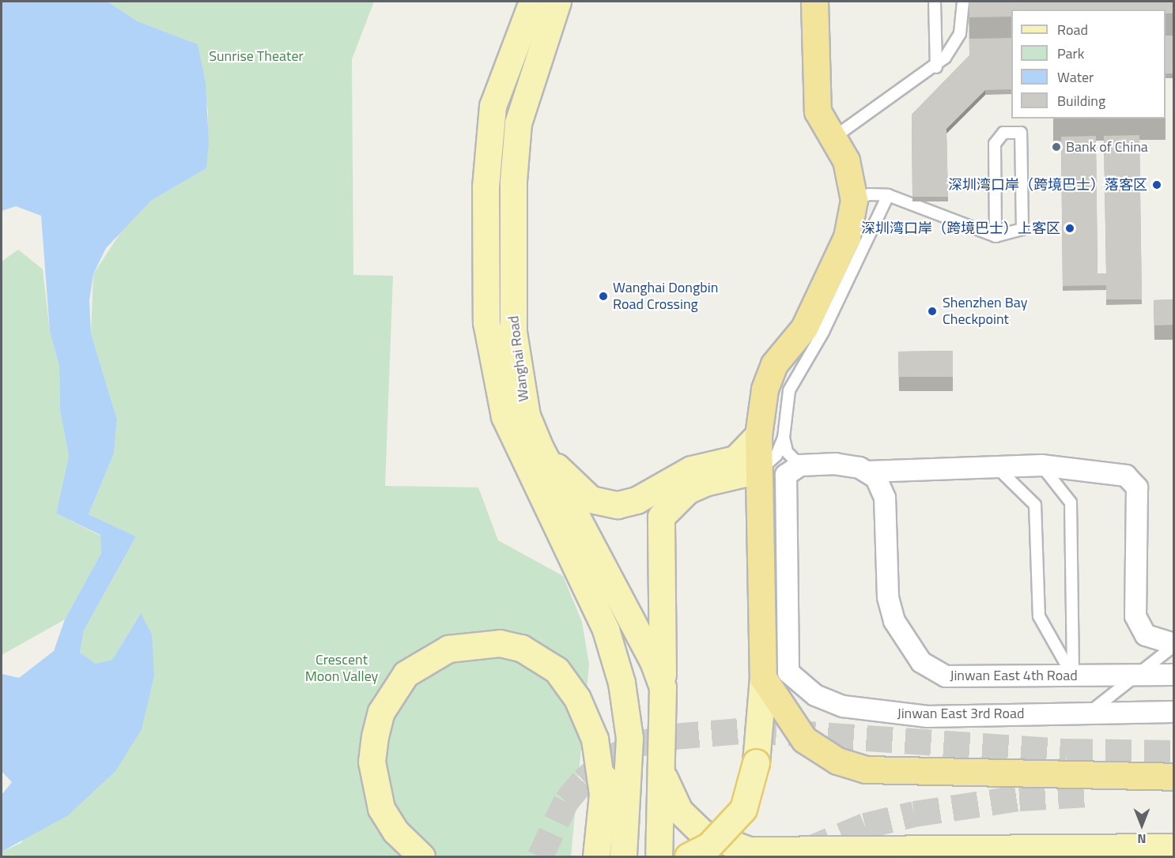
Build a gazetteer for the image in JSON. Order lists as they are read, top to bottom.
{
  "streets": {
    "main road": ["Wanghai Road"],
    "street": ["Jinwan East 4th Road", "Jinwan East 3rd Road"]
  },
  "parks": ["Sunrise Theater", "Crescent Moon Valley"],
  "places": [
    "Bank of China",
    "深圳湾口岸（跨境巴士）落客区",
    "深圳湾口岸（跨境巴士）上客区",
    "Wanghai Dongbin Road Crossing",
    "Shenzhen Bay Checkpoint"
  ],
  "legend": [
    "Road",
    "Park",
    "Water",
    "Building"
  ],
  "north": "bottom"
}
